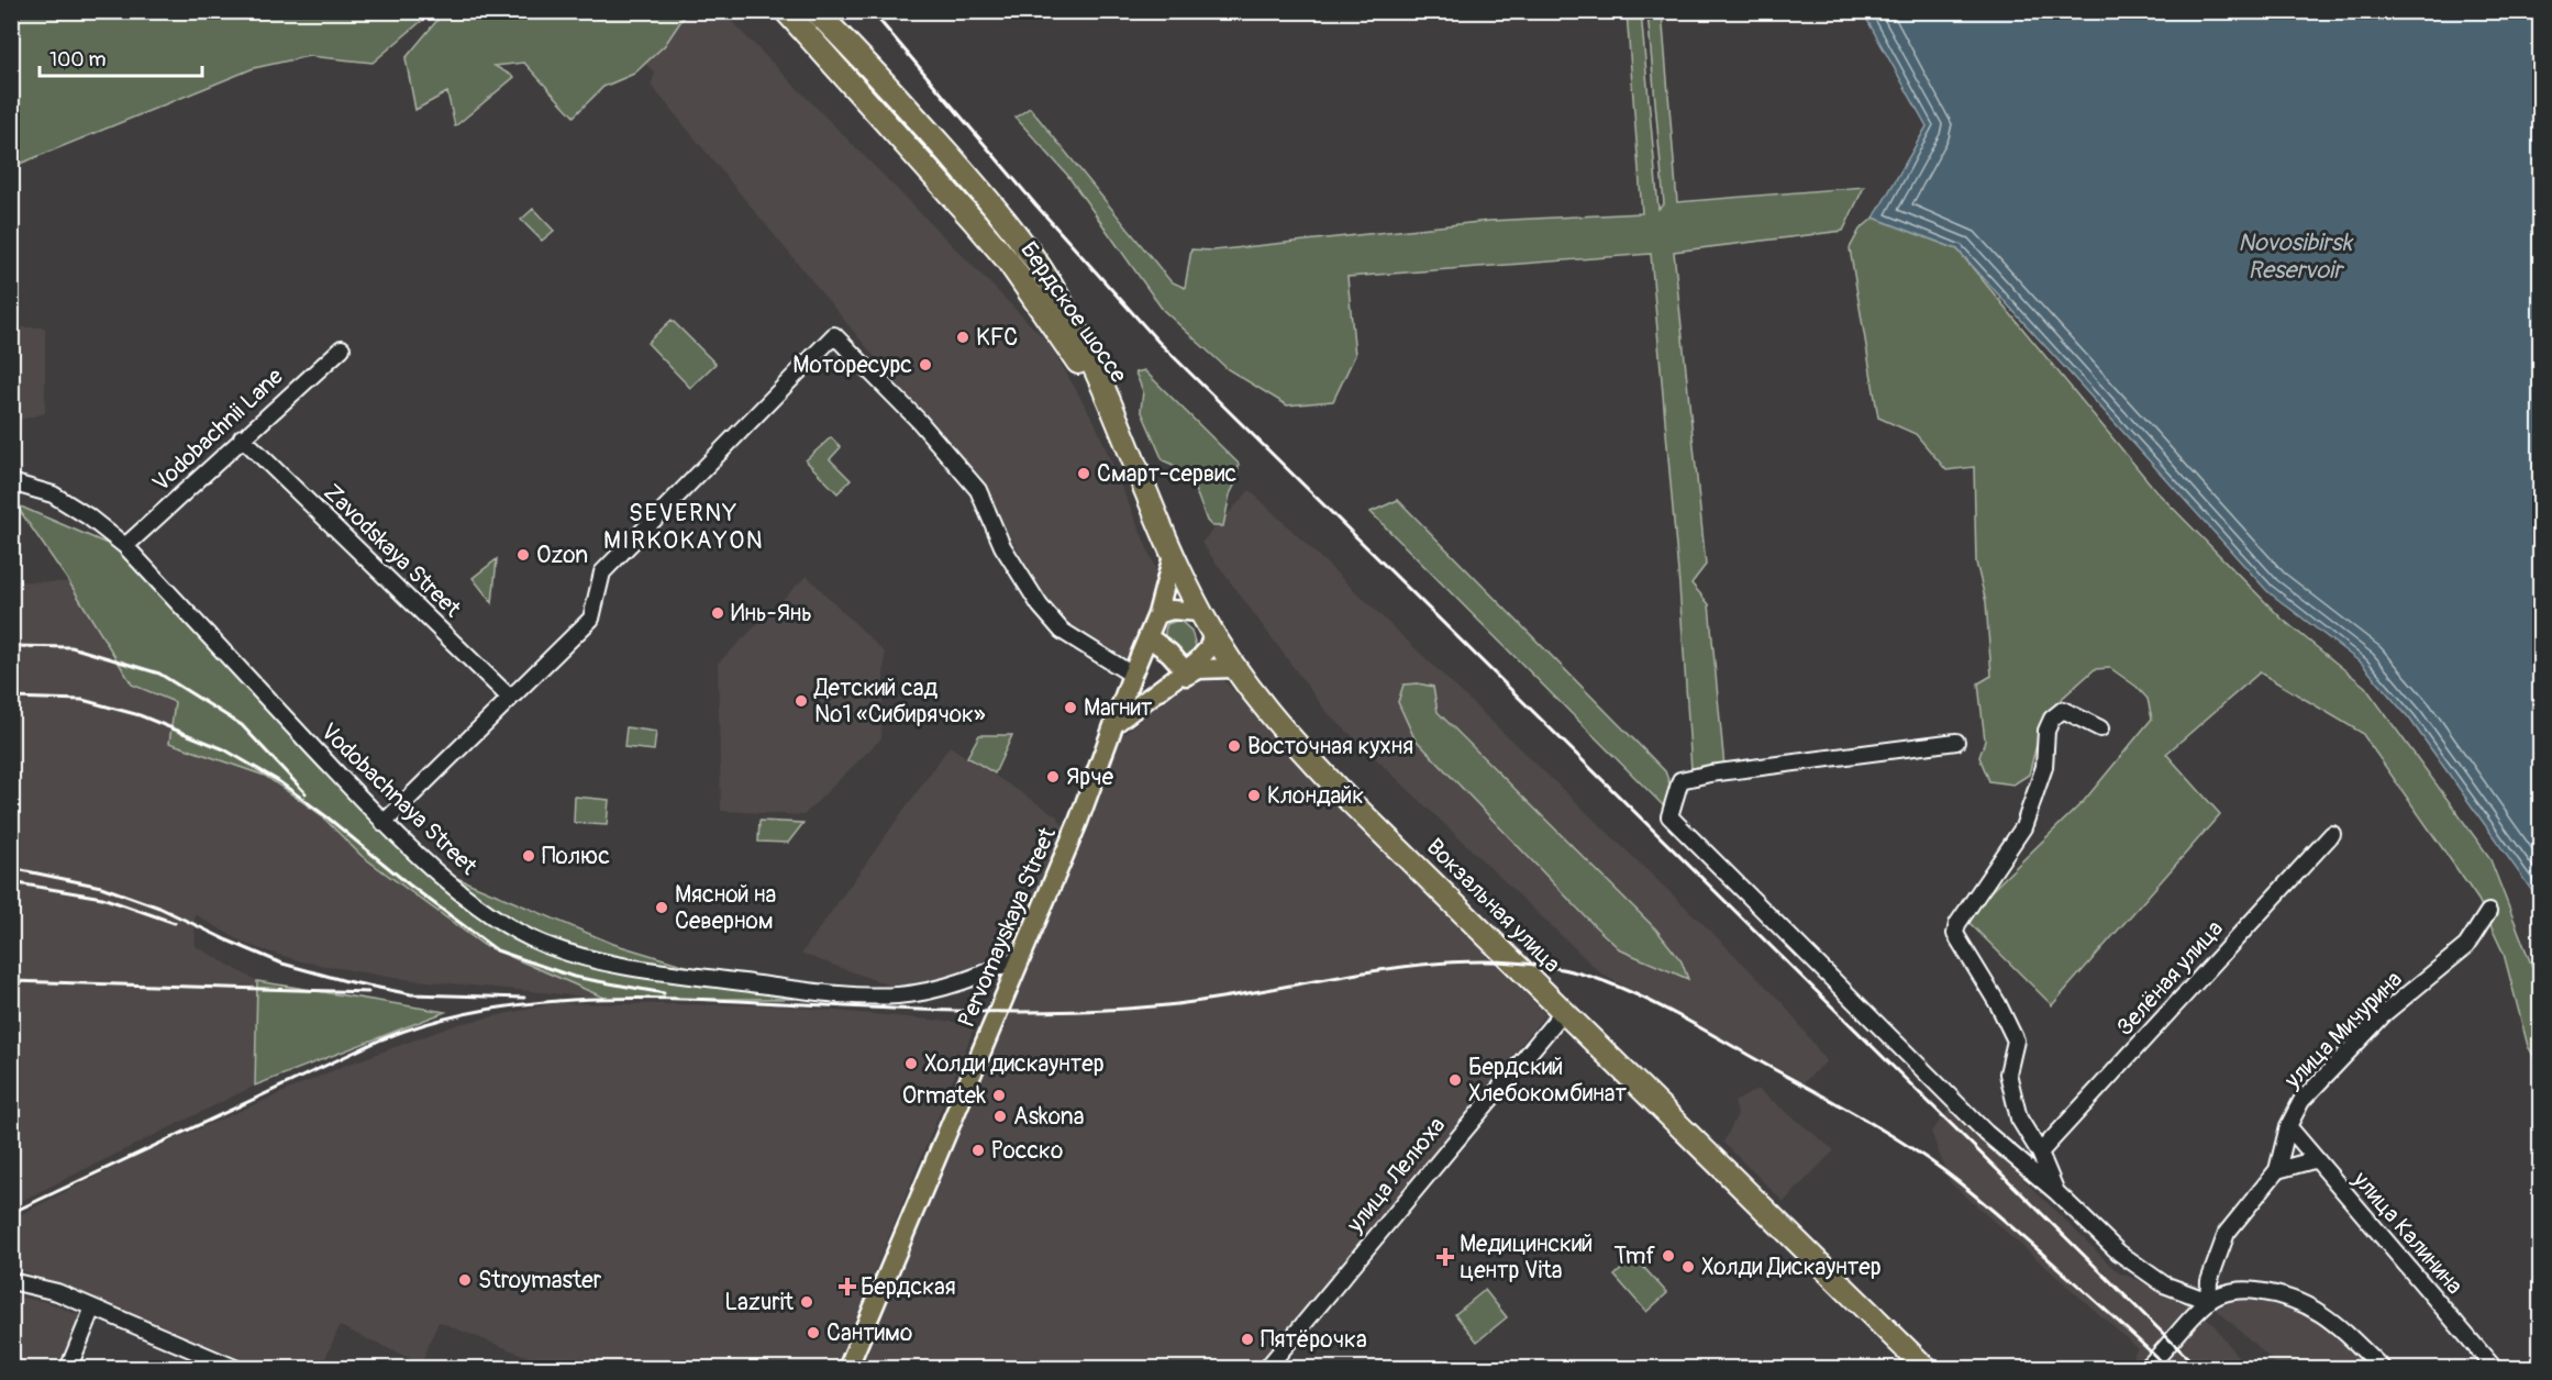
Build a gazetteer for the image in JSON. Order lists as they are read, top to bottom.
{
  "streets": {
    "highway": ["Бердское шоссе", "Вокзальная улица"],
    "main road": ["Pervomayskaya Street"],
    "street": [
      "Vodobachnii Lane",
      "Zavodskaya Street",
      "Vodobachnaya Street",
      "Зелёная улица",
      "улица Мичурина",
      "улица Лелюха",
      "улица Калинина"
    ]
  },
  "crossings": [
    ["Бердское шоссе", "Вокзальная улица"],
    ["Vodobachnii Lane", "Zavodskaya Street"],
    ["Vodobachnii Lane", "Vodobachnaya Street"],
    ["Vodobachnaya Street", "Pervomayskaya Street"],
    ["Вокзальная улица", "Pervomayskaya Street"],
    ["Вокзальная улица", "улица Лелюха"],
    ["улица Мичурина", "улица Калинина"]
  ],
  "districts": ["SEVERNY MIRKOKAYON"],
  "water": ["Novosibirsk Reservoir"],
  "places": {
    "other": [
      "KFC",
      "Моторесурс",
      "Смарт-сервис",
      "Ozon",
      "Инь-Янь",
      "Детский сад №1 «Сибирячок»",
      "Магнит",
      "Восточная кухня",
      "Ярче",
      "Клондайк",
      "Полюс",
      "Мясной на Северном",
      "Холди дискаунтер",
      "Бердский Хлебокомбинат",
      "Ormatek",
      "Askona",
      "Росско",
      "Tmf",
      "Холди Дискаунтер",
      "Stroymaster",
      "Lazurit",
      "Сантимо",
      "Пятёрочка"
    ],
    "health": ["Медицинский центр Vita", "Бердская"]
  },
  "scale_bar": "100 m"
}
